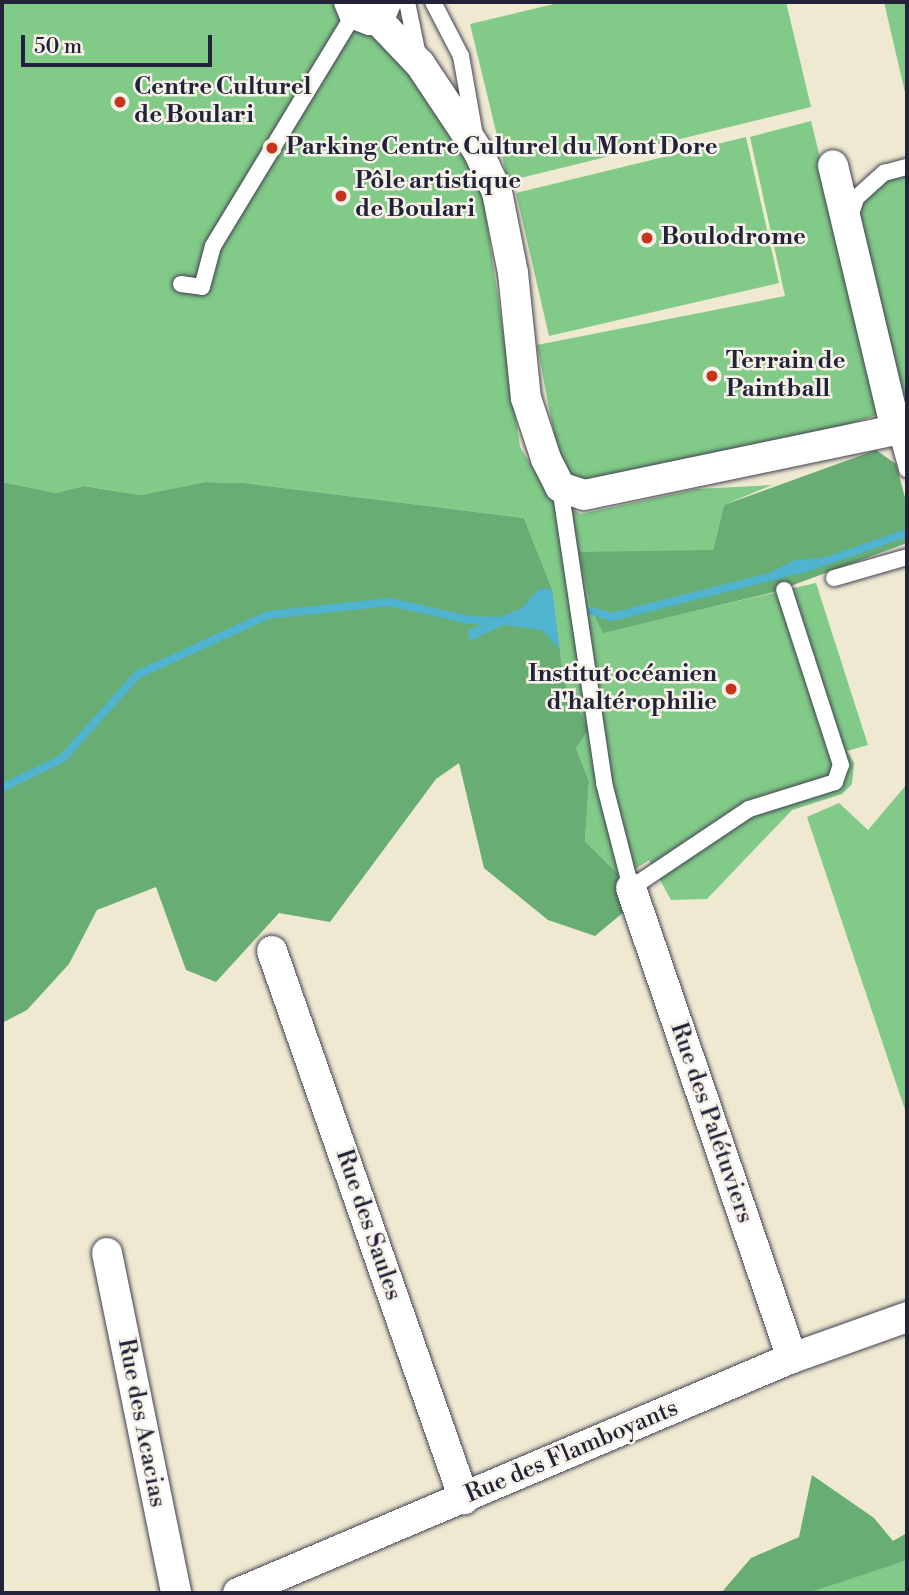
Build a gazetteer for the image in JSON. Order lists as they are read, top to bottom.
{
  "streets": {
    "street": [
      "Rue des Palétuviers",
      "Rue des Saules",
      "Rue des Acacias",
      "Rue des Flamboyants"
    ]
  },
  "crossings": [
    ["Rue des Palétuviers", "Rue des Flamboyants"],
    ["Rue des Saules", "Rue des Flamboyants"]
  ],
  "places": [
    "Centre Culturel de Boulari",
    "Parking Centre Culturel du Mont Dore",
    "Pôle artistique de Boulari",
    "Boulodrome",
    "Terrain de Paintball",
    "Institut océanien d'haltérophilie"
  ],
  "scale_bar": "50 m"
}
